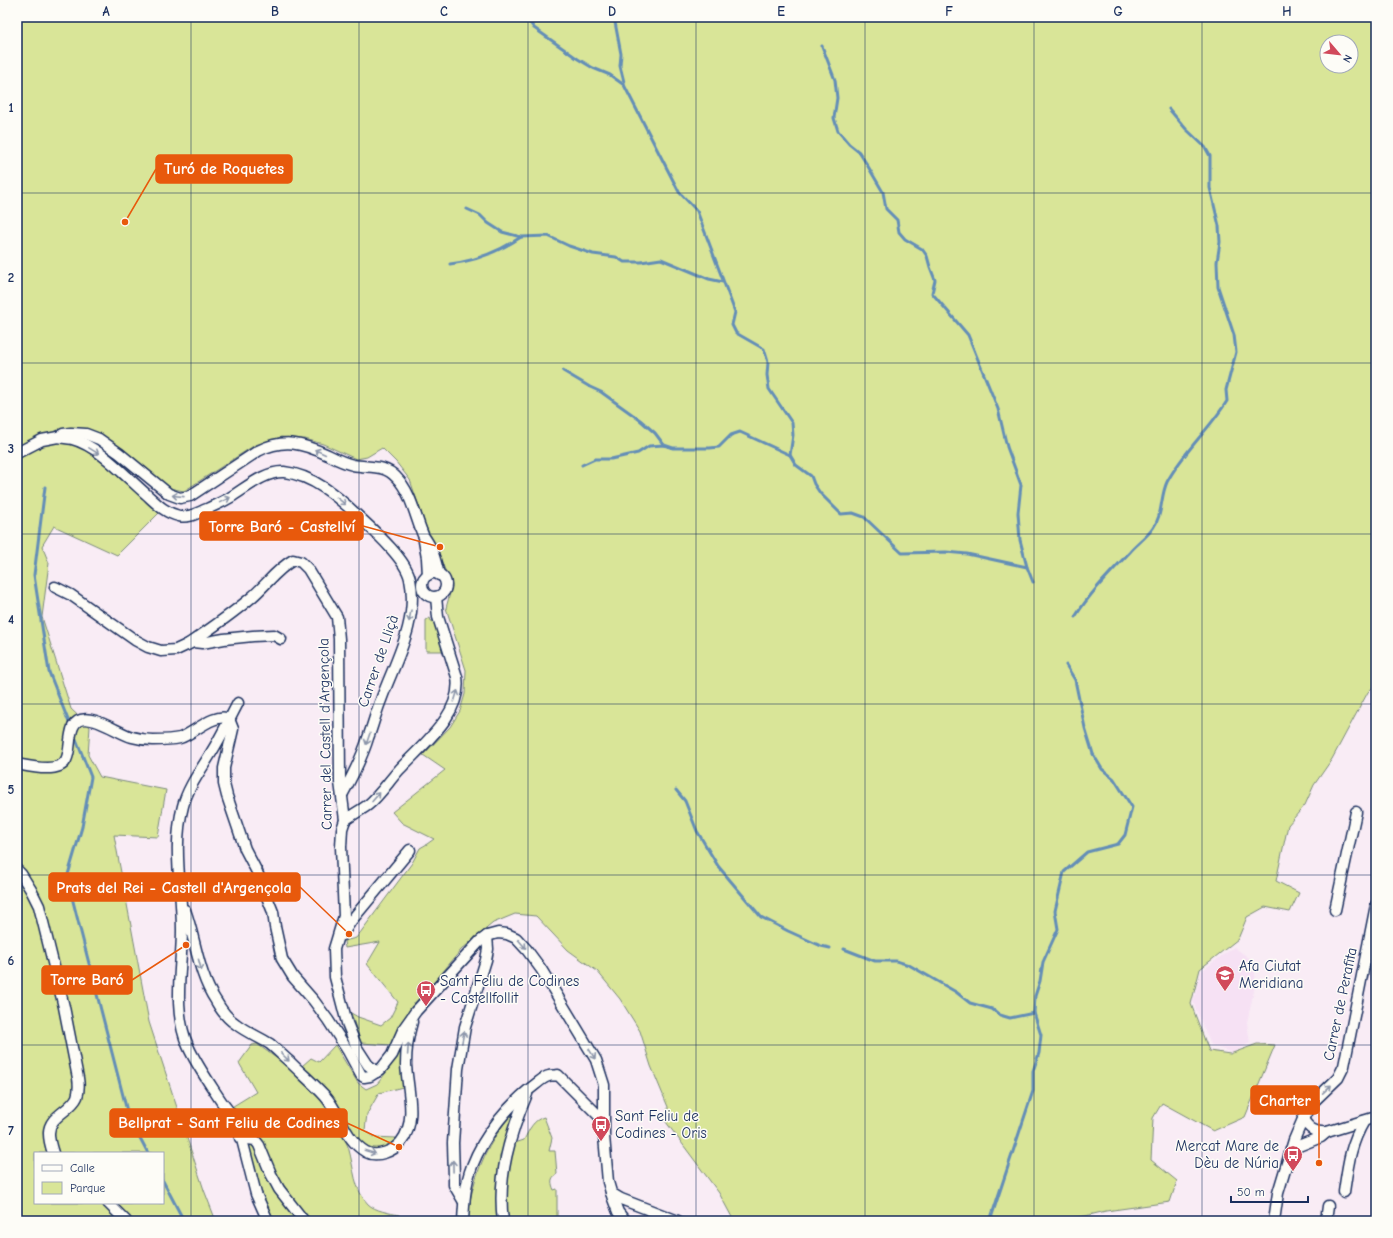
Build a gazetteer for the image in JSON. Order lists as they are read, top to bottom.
{
  "streets": {
    "street": ["Carrer de Lliçà", "Carrer del Castell d'Argençola", "Carrer de Perafita"]
  },
  "crossings": [
    ["Carrer de Lliçà", "Carrer del Castell d'Argençola"]
  ],
  "one_way": ["Carrer de Perafita"],
  "places": {
    "other": [
      "Turó de Roquetes",
      "Torre Baró - Castellví",
      "Prats del Rei - Castell d'Argençola",
      "Torre Baró",
      "Bellprat - Sant Feliu de Codines",
      "Charter"
    ],
    "school or university": ["Afa Ciutat Meridiana"],
    "bus stop": ["Sant Feliu de Codines - Castellfollit", "Sant Feliu de Codines - Oris", "Mercat Mare de Dèu de Núria"]
  },
  "legend": ["Calle", "Parque"],
  "scale_bar": "50 m",
  "north": "bottom right",
  "grid": {
    "columns": [
      "A",
      "B",
      "C",
      "D",
      "E",
      "F",
      "G",
      "H"
    ],
    "rows": [
      "1",
      "2",
      "3",
      "4",
      "5",
      "6",
      "7"
    ]
  }
}
